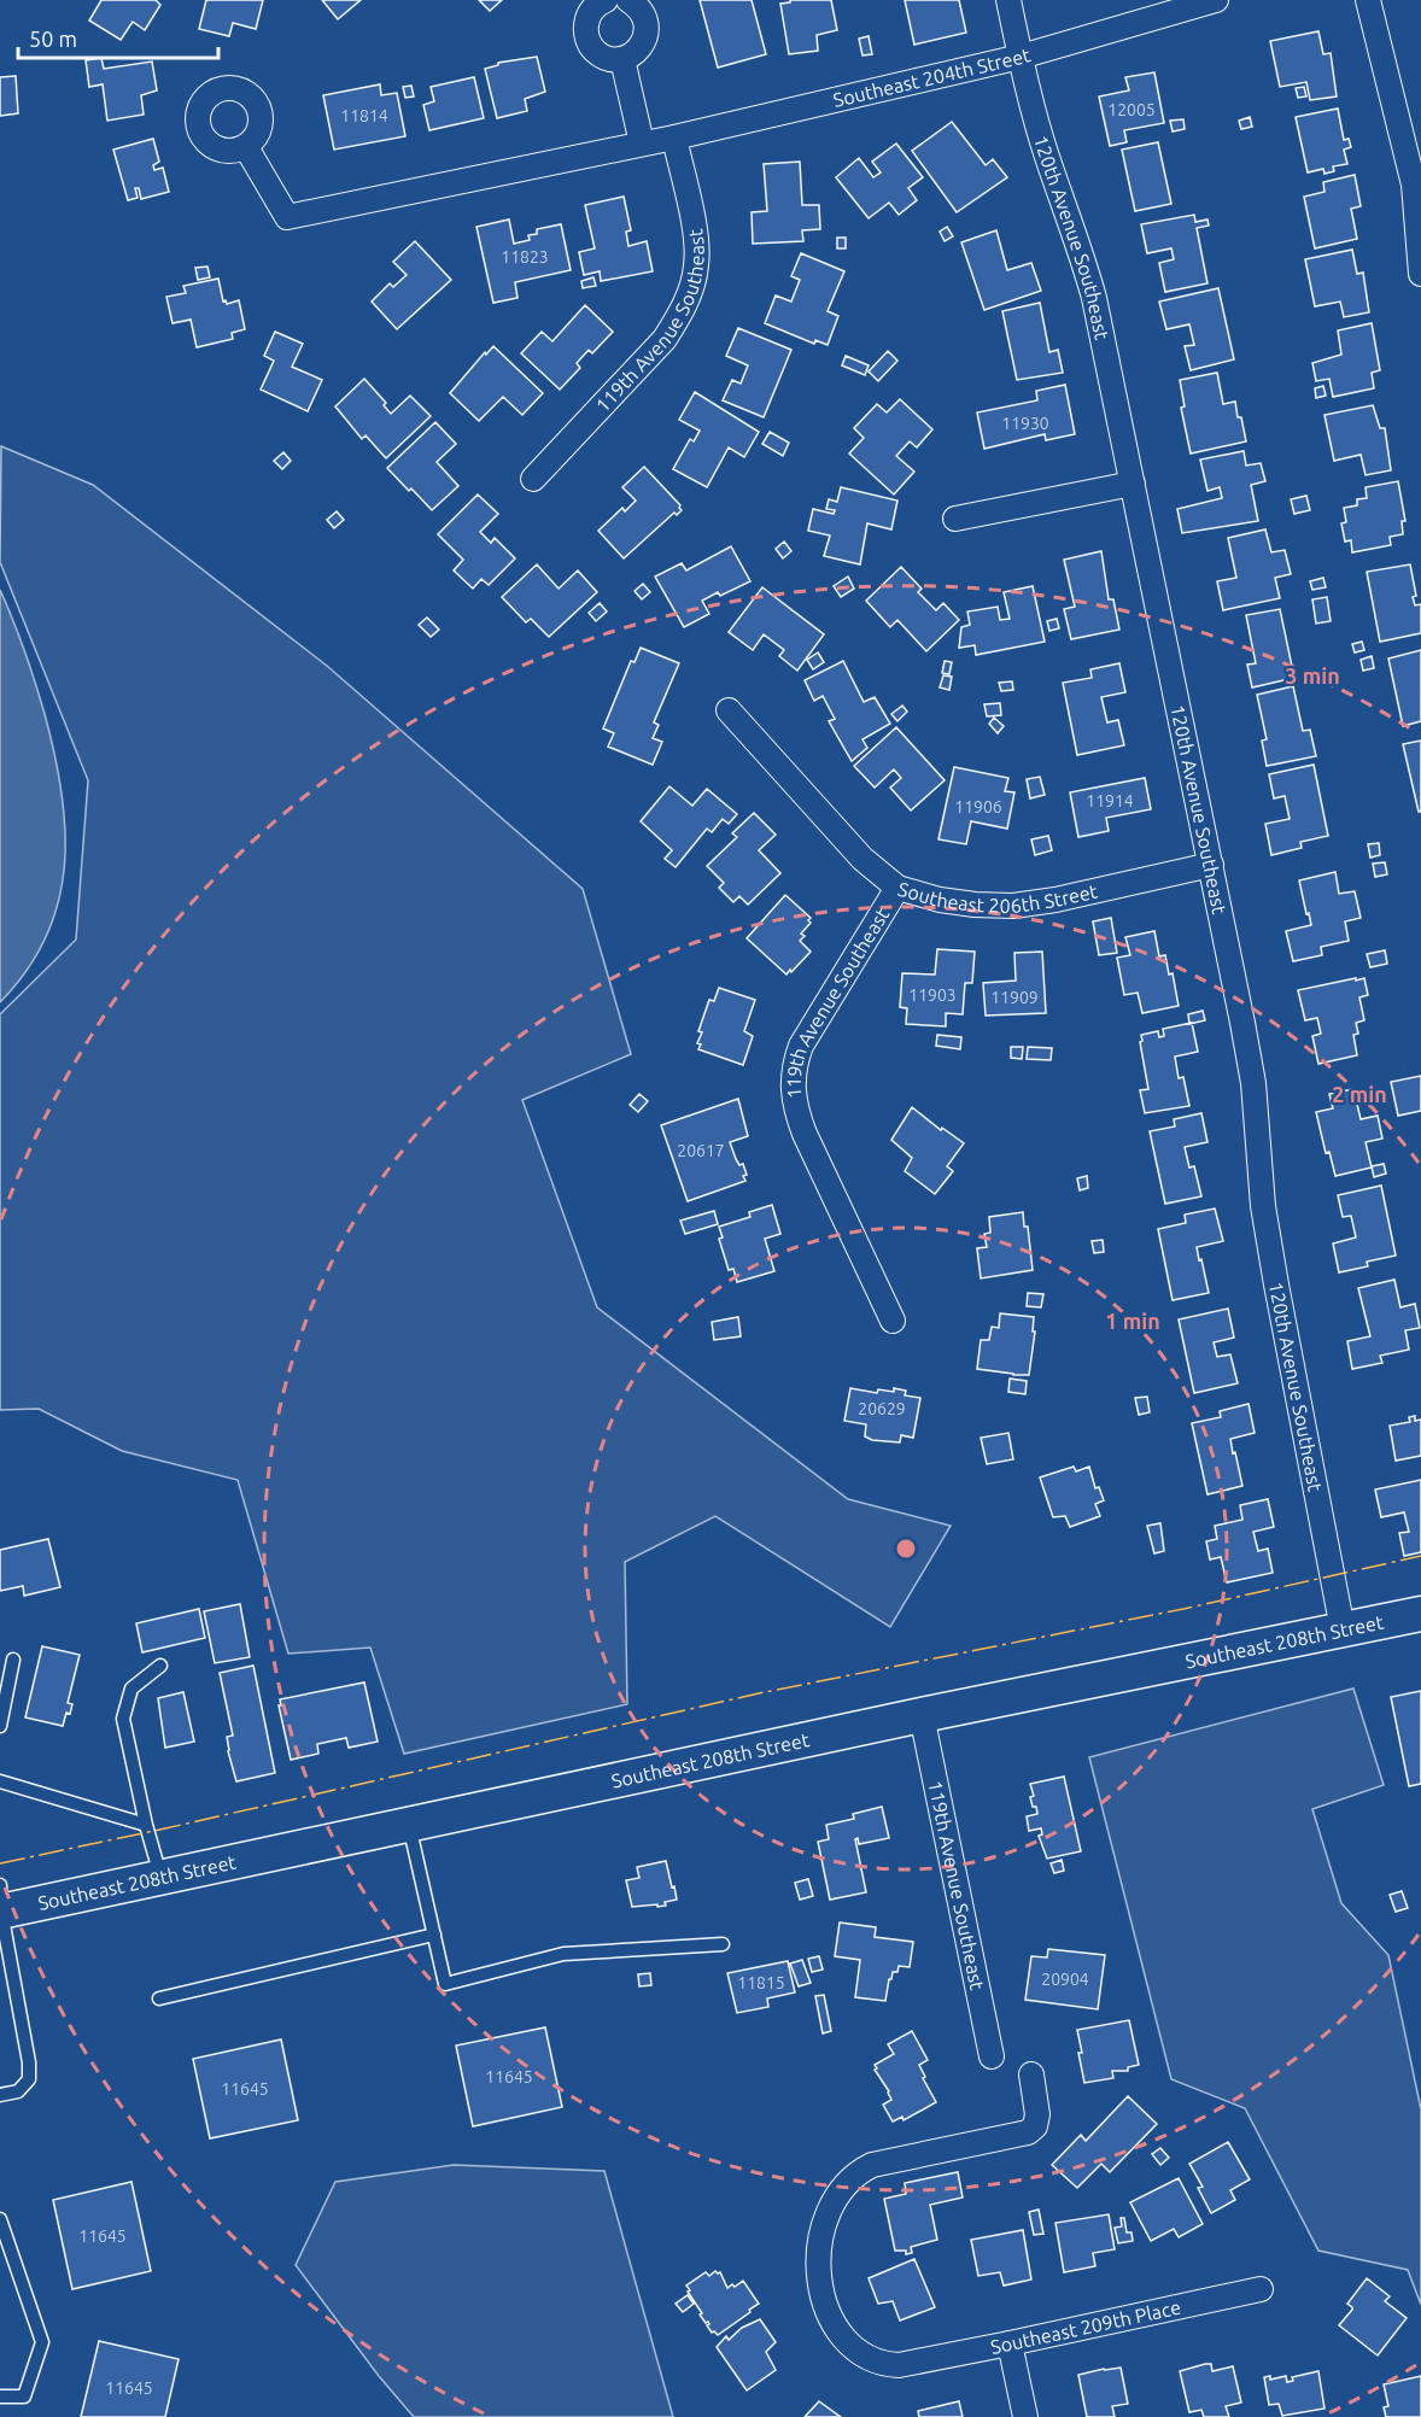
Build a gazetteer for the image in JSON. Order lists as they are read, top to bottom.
{
  "streets": {
    "main road": ["Southeast 208th Street"],
    "street": [
      "Southeast 204th Street",
      "120th Avenue Southeast",
      "119th Avenue Southeast",
      "Southeast 206th Street",
      "Southeast 209th Place"
    ]
  },
  "crossings": [
    ["Southeast 204th Street", "120th Avenue Southeast"],
    ["Southeast 204th Street", "119th Avenue Southeast"],
    ["120th Avenue Southeast", "Southeast 206th Street"],
    ["120th Avenue Southeast", "Southeast 208th Street"],
    ["119th Avenue Southeast", "Southeast 206th Street"],
    ["119th Avenue Southeast", "Southeast 208th Street"]
  ],
  "house_numbers": [
    "12005",
    "11814",
    "11823",
    "11930",
    "11914",
    "11906",
    "11903",
    "11909",
    "20617",
    "20629",
    "20904",
    "11815",
    "11645",
    "11645",
    "11645",
    "11645"
  ],
  "scale_bar": "50 m",
  "rings": ["3 min", "2 min", "1 min"]
}
